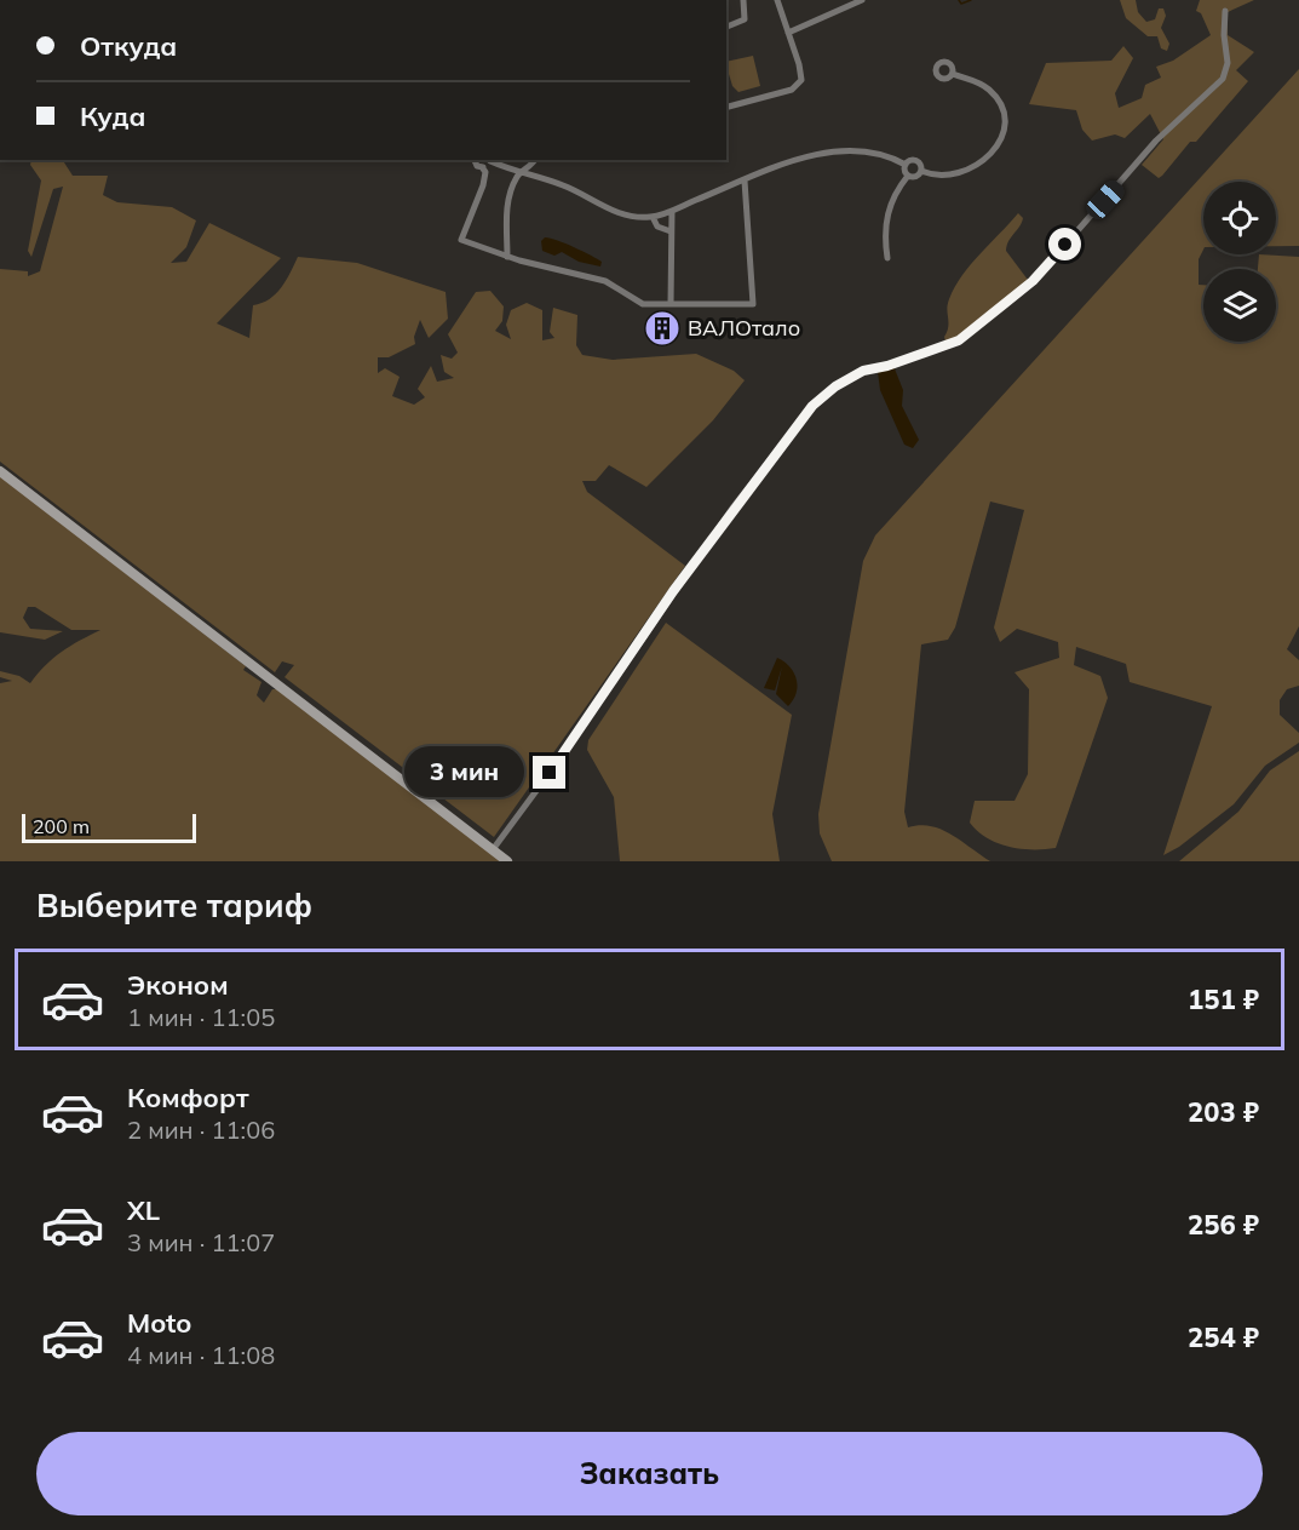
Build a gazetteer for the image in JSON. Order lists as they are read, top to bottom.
{
  "places": {
    "building": ["ВАЛОтало"]
  },
  "scale_bar": "200 m",
  "page": {
    "banner": ["Откуда", "Куда"],
    "bubble": "3 мин",
    "scale": "200 m",
    "heading": "Выберите тариф",
    "list": [
      {
        "name": "Эконом",
        "note": "1 мин · 11:05",
        "value": "151 ₽"
      },
      {
        "name": "Комфорт",
        "note": "2 мин · 11:06",
        "value": "203 ₽"
      },
      {
        "name": "XL",
        "note": "3 мин · 11:07",
        "value": "256 ₽"
      },
      {
        "name": "Moto",
        "note": "4 мин · 11:08",
        "value": "254 ₽"
      }
    ],
    "buttons": "Заказать"
  }
}
